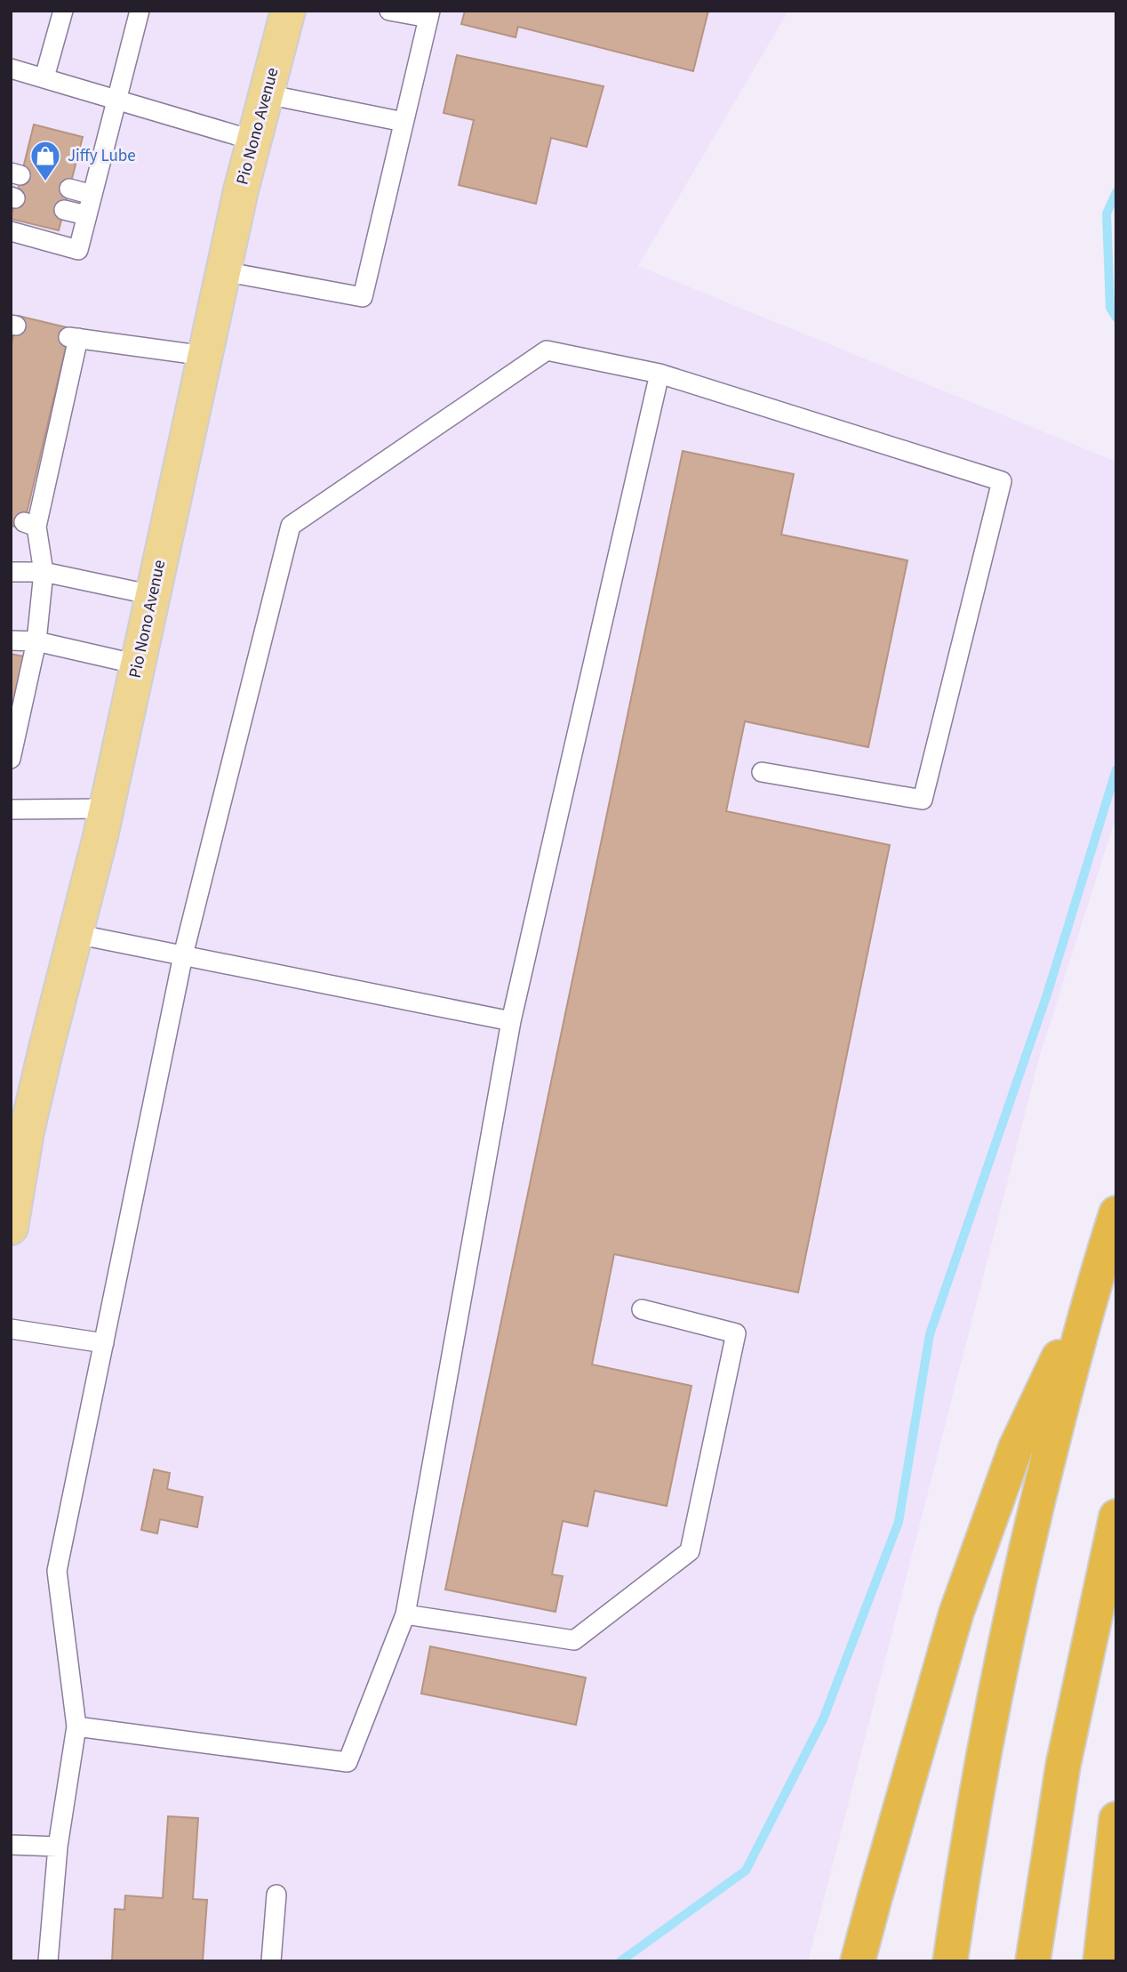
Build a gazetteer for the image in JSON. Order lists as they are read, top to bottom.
{
  "streets": {
    "main road": ["Pio Nono Avenue"]
  },
  "places": {
    "shop": ["Jiffy Lube"]
  }
}
